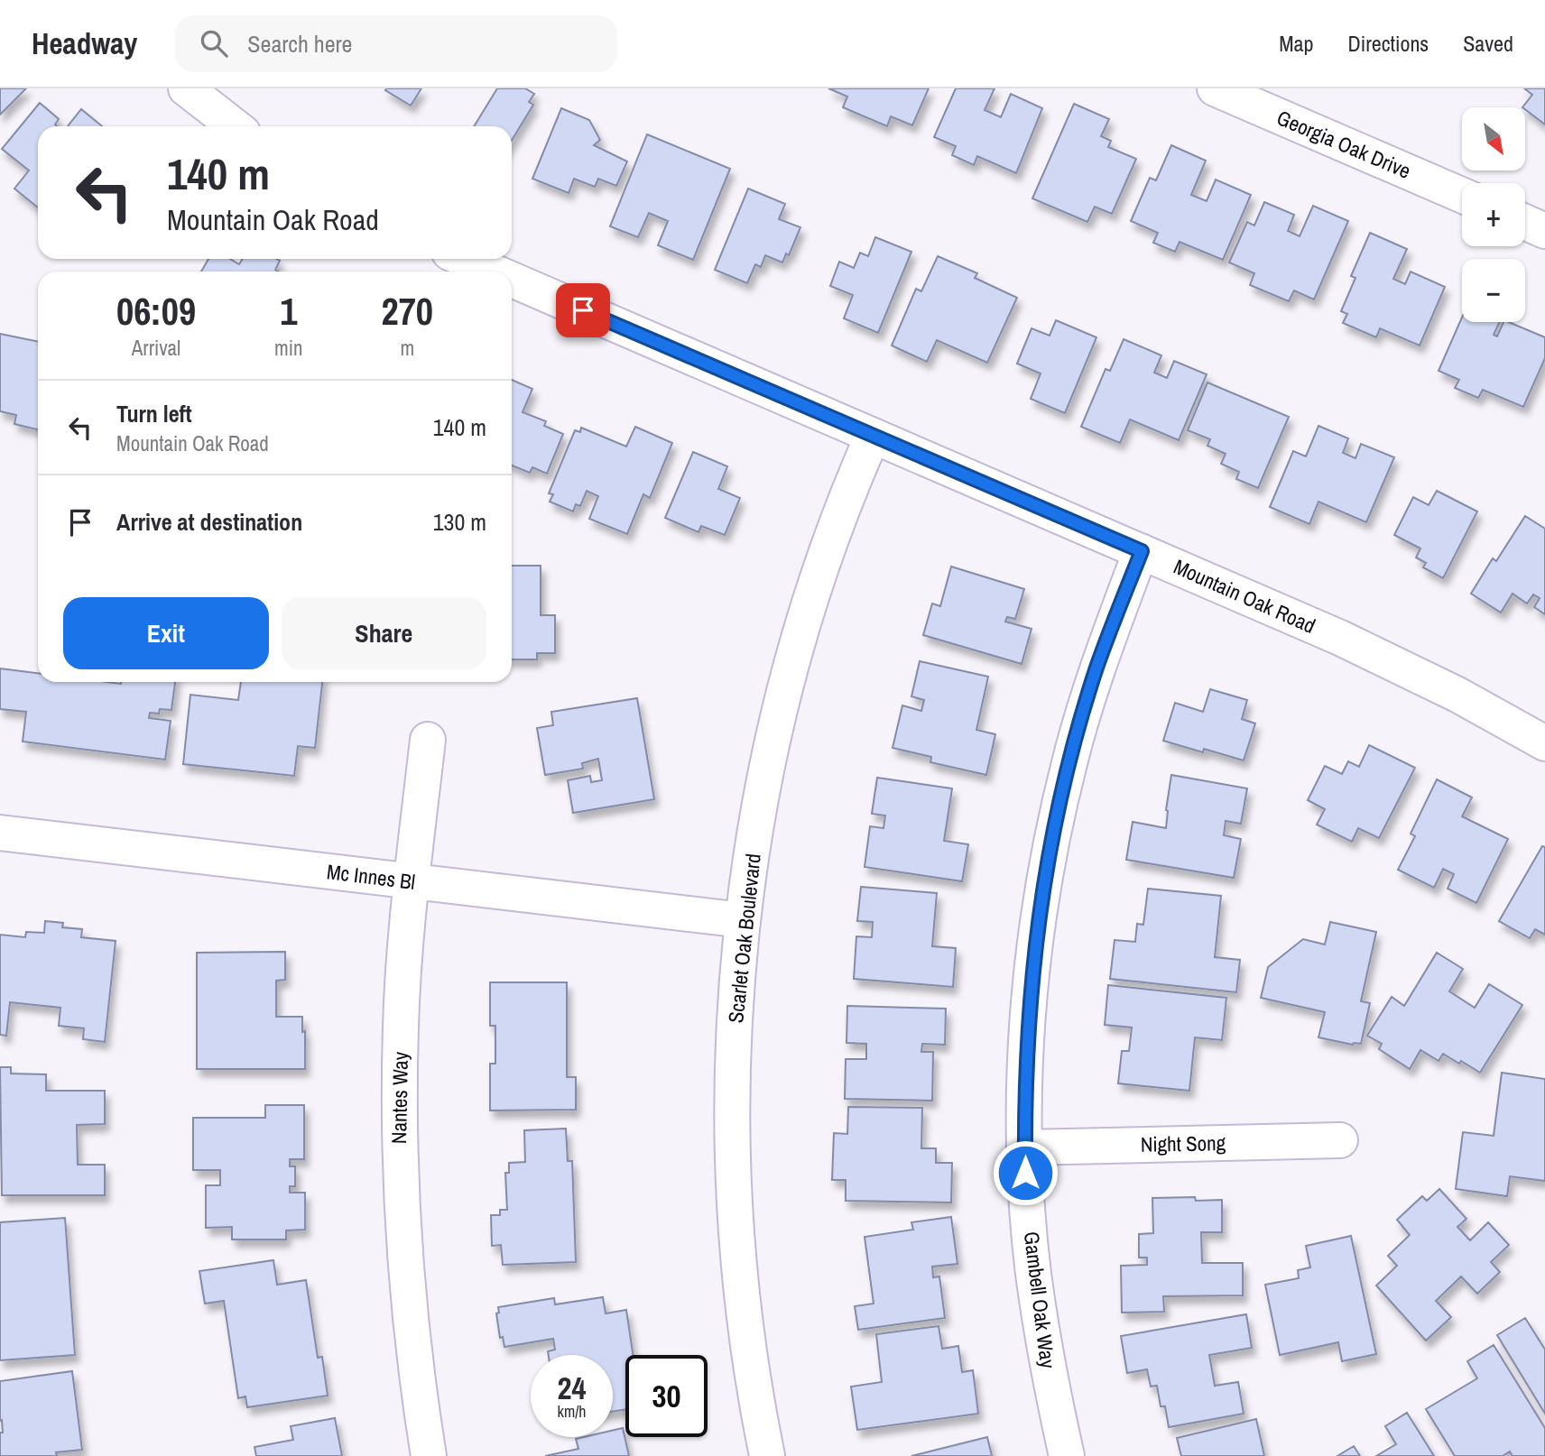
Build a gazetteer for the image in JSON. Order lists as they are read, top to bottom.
{
  "streets": {
    "street": [
      "Georgia Oak Drive",
      "Mountain Oak Road",
      "Mc Innes Bl",
      "Scarlet Oak Boulevard",
      "Nantes Way",
      "Night Song",
      "Gambell Oak Way"
    ]
  },
  "crossings": [
    ["Mountain Oak Road", "Scarlet Oak Boulevard"],
    ["Mountain Oak Road", "Gambell Oak Way"],
    ["Mc Innes Bl", "Scarlet Oak Boulevard"],
    ["Mc Innes Bl", "Nantes Way"],
    ["Night Song", "Gambell Oak Way"]
  ],
  "north": "bottom right",
  "page": {
    "header": "Headway",
    "search": "Search here",
    "nav": ["Map", "Directions", "Saved"],
    "map_buttons": ["+", "−"],
    "turn": ["140 m", "Mountain Oak Road"],
    "eta": [
      "06:09",
      "Arrival",
      "1",
      "min",
      "270",
      "m"
    ],
    "list": [
      {
        "name": "Turn left",
        "note": "Mountain Oak Road",
        "value": "140 m"
      },
      {
        "name": "Arrive at destination",
        "value": "130 m"
      }
    ],
    "buttons": ["Exit", "Share"],
    "speed": "24 km/h",
    "limit": "30"
  }
}
